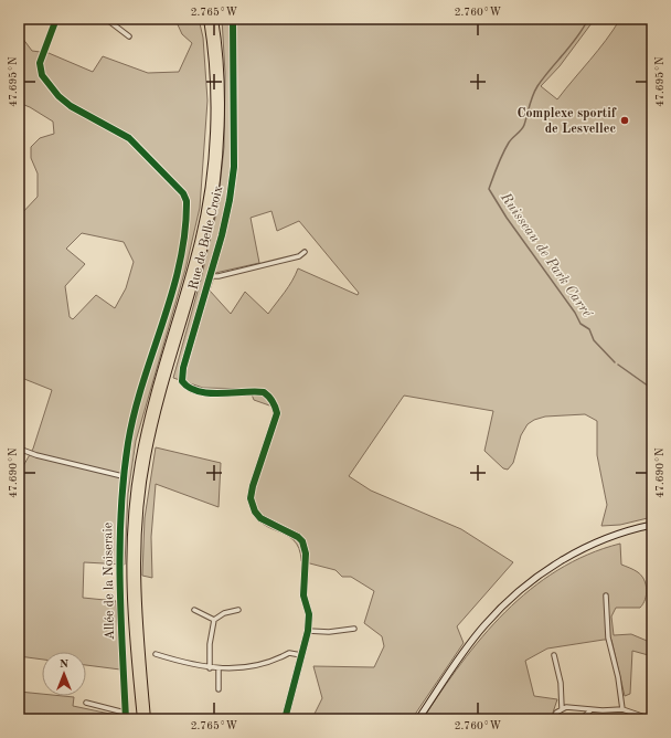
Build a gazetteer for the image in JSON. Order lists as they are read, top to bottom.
{
  "streets": {
    "street": ["Rue de Belle Croix", "Allée de la Noiseraie"]
  },
  "water": ["Ruisseau de Park Carré"],
  "places": ["Complexe sportif de Lesvellec"],
  "north": "top",
  "coordinates": [
    "2.765°W",
    "2.760°W",
    "47.695°N",
    "47.690°N"
  ]
}
